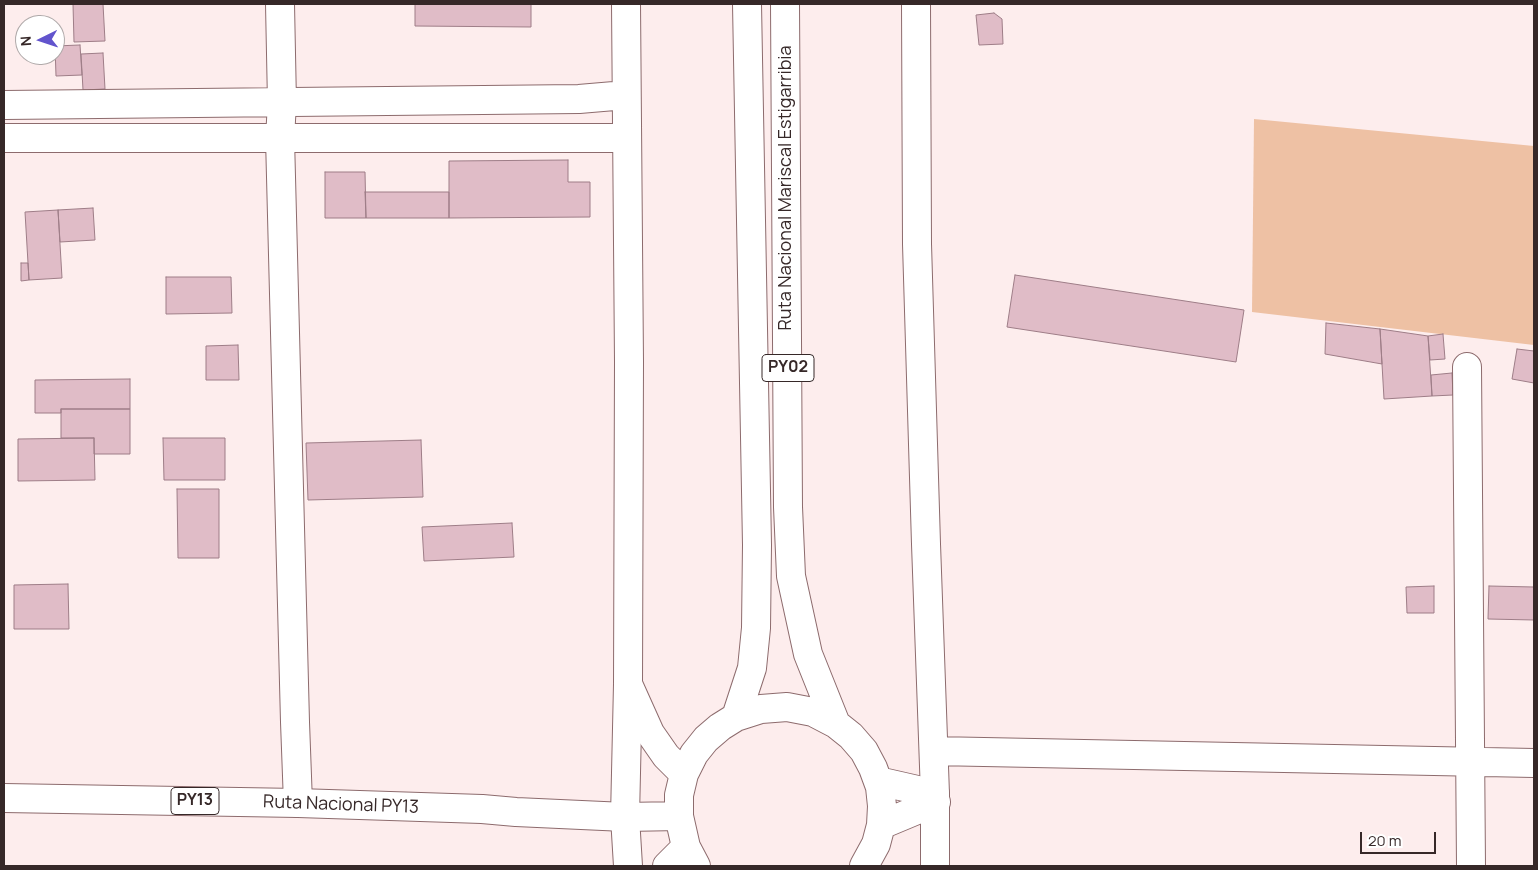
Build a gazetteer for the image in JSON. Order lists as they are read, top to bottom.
{
  "streets": {
    "main road": [
      "Ruta Nacional Mariscal Estigarribia",
      "PY02",
      "PY13",
      "Ruta Nacional PY13"
    ]
  },
  "crossings": [
    ["Ruta Nacional Mariscal Estigarribia", "PY02"],
    ["PY02", "Ruta Nacional PY13"]
  ],
  "scale_bar": "20 m",
  "north": "left"
}
